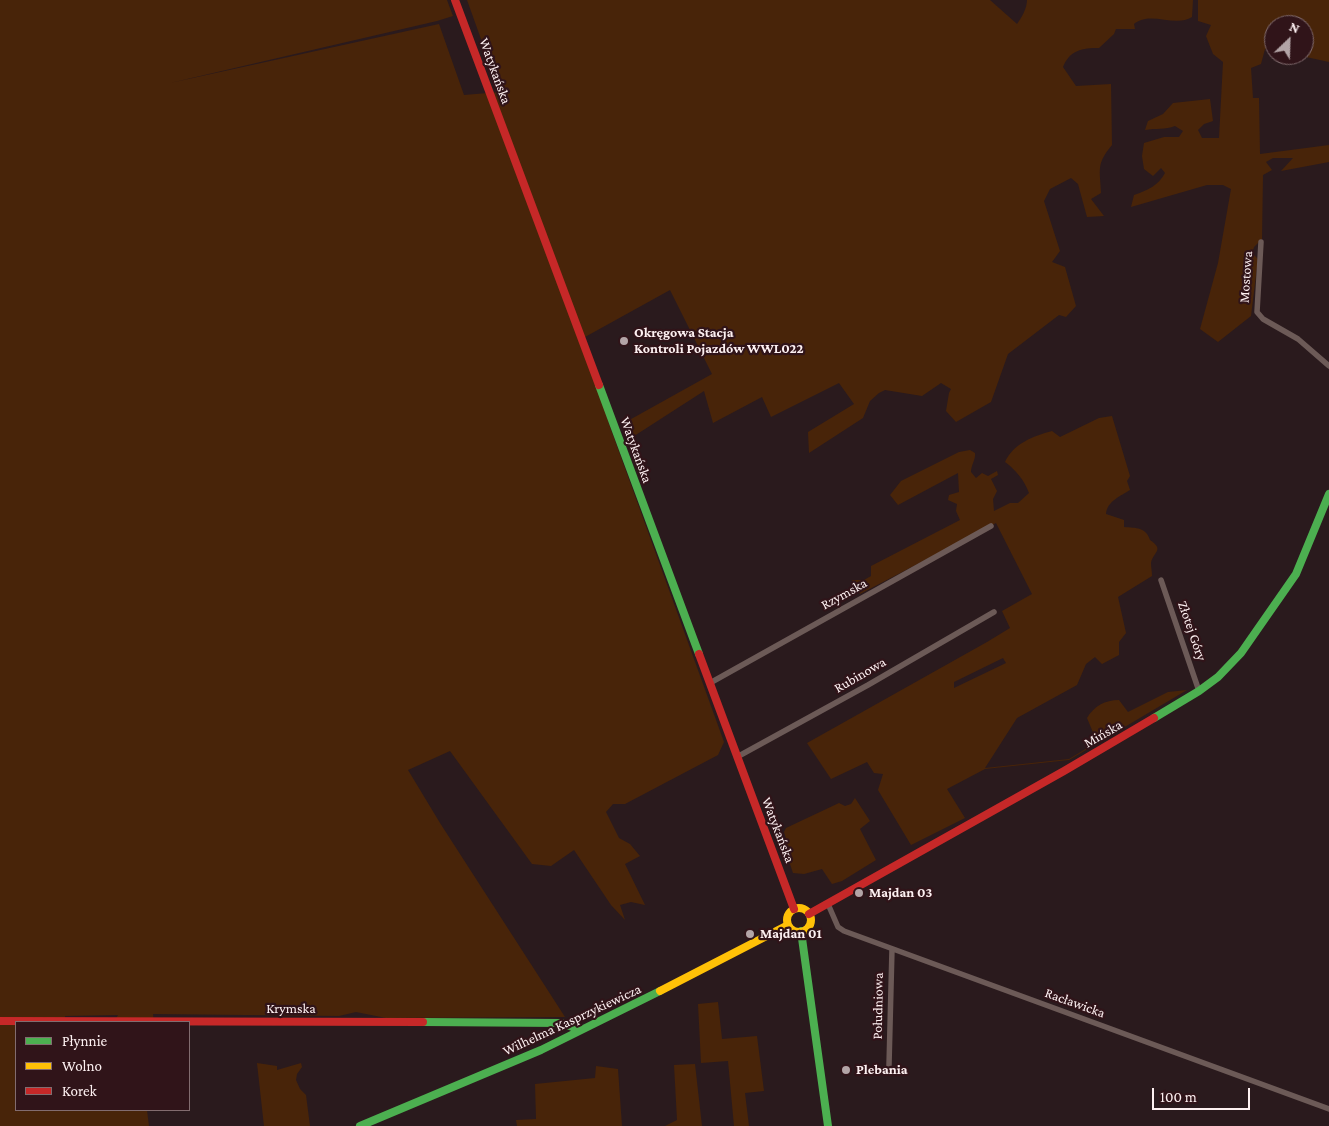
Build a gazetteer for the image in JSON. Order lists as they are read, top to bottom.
{
  "streets": {
    "street": [
      "Watykańska",
      "Mostowa",
      "Rzymska",
      "Złotej Góry",
      "Rubinowa",
      "Mińska",
      "Racławicka",
      "Południowa",
      "Krymska",
      "Wilhelma Kasprzykiewicza"
    ]
  },
  "crossings": [
    ["Watykańska", "Rzymska"],
    ["Watykańska", "Rubinowa"],
    ["Watykańska", "Mińska"],
    ["Watykańska", "Wilhelma Kasprzykiewicza"],
    ["Złotej Góry", "Mińska"],
    ["Mińska", "Racławicka"],
    ["Mińska", "Wilhelma Kasprzykiewicza"],
    ["Racławicka", "Południowa"],
    ["Krymska", "Wilhelma Kasprzykiewicza"]
  ],
  "places": [
    "Okręgowa Stacja Kontroli Pojazdów WWL022",
    "Majdan 03",
    "Majdan 01",
    "Plebania"
  ],
  "legend": ["Płynnie", "Wolno", "Korek"],
  "scale_bar": "100 m",
  "north": "top right"
}
